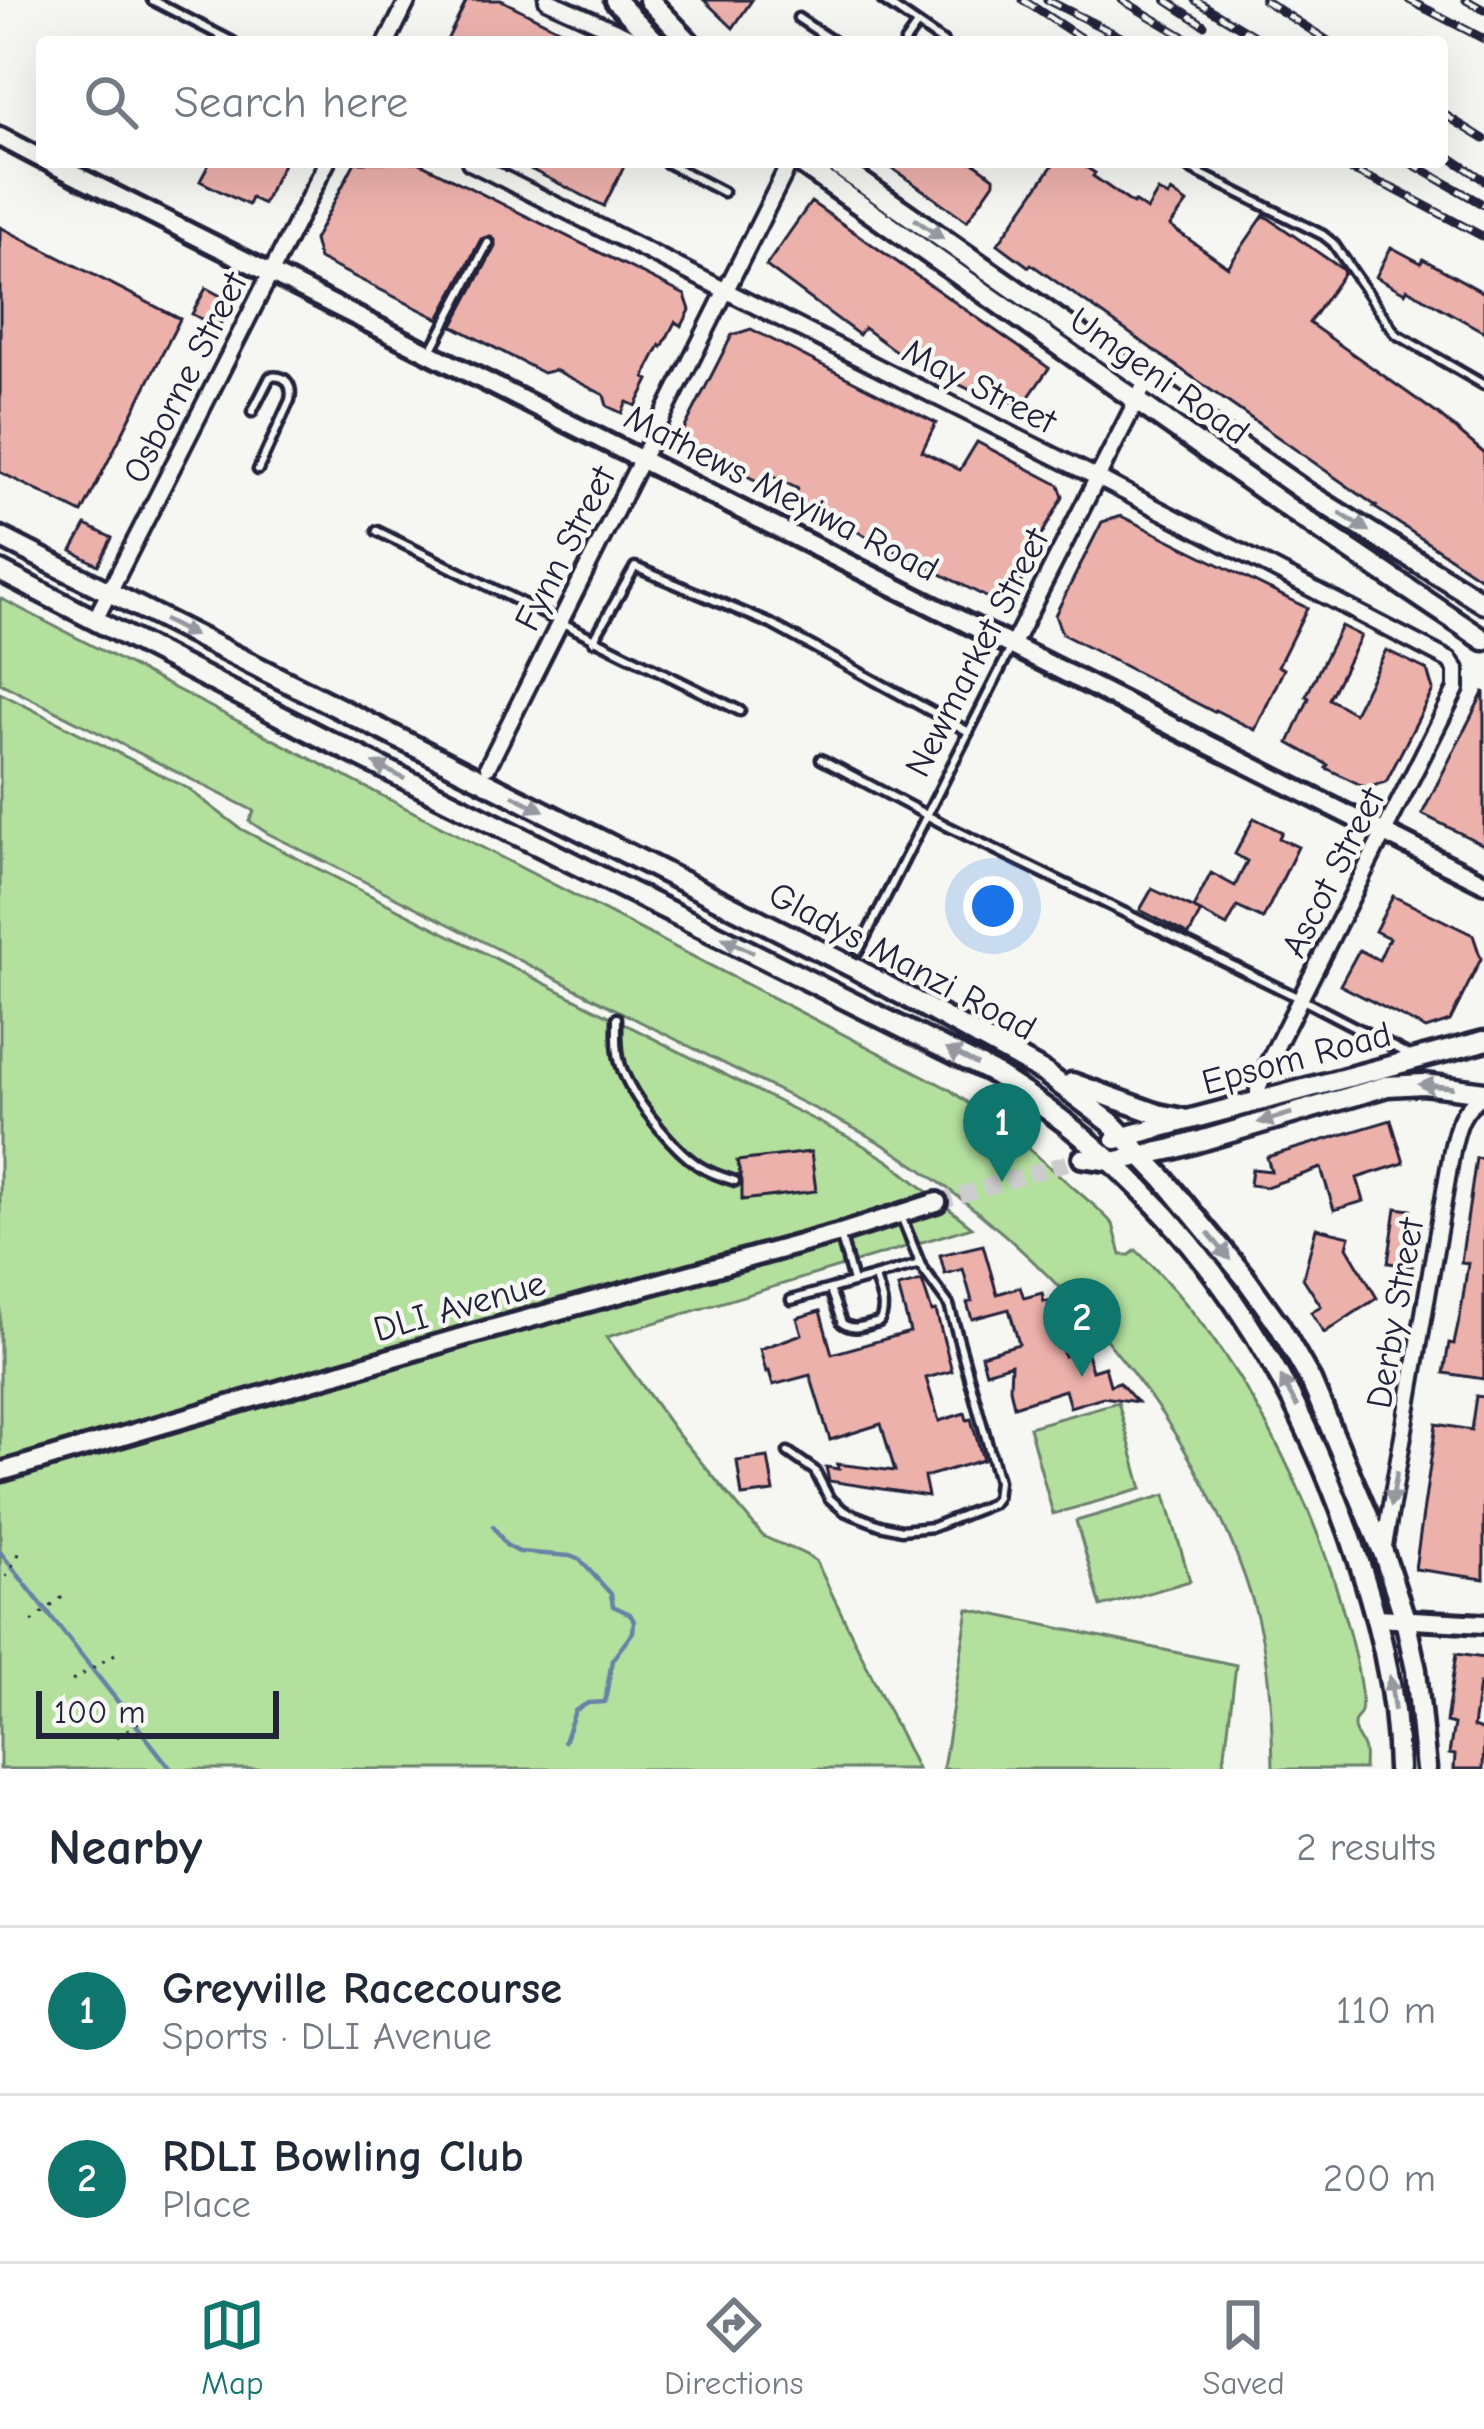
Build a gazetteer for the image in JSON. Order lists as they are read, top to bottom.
{
  "streets": {
    "main road": ["Umgeni Road", "Gladys Manzi Road", "Epsom Road"],
    "street": [
      "Osborne Street",
      "May Street",
      "Mathews Meyiwa Road",
      "Fynn Street",
      "Newmarket Street",
      "Ascot Street",
      "DLI Avenue",
      "Derby Street"
    ]
  },
  "crossings": [
    ["Umgeni Road", "Newmarket Street"],
    ["Osborne Street", "Mathews Meyiwa Road"],
    ["Osborne Street", "Gladys Manzi Road"],
    ["May Street", "Fynn Street"],
    ["May Street", "Newmarket Street"],
    ["May Street", "Ascot Street"],
    ["Mathews Meyiwa Road", "Fynn Street"],
    ["Mathews Meyiwa Road", "Newmarket Street"],
    ["Mathews Meyiwa Road", "Ascot Street"],
    ["Fynn Street", "Gladys Manzi Road"],
    ["Newmarket Street", "Gladys Manzi Road"],
    ["Ascot Street", "Epsom Road"],
    ["Gladys Manzi Road", "Epsom Road"],
    ["Gladys Manzi Road", "Derby Street"],
    ["Epsom Road", "Derby Street"]
  ],
  "one_way": ["Derby Street"],
  "scale_bar": "100 m",
  "page": {
    "search": "Search here",
    "pins": ["1", "2"],
    "scale": "100 m",
    "heading": ["Nearby", "2 results"],
    "list": [
      {
        "mark": "1",
        "name": "Greyville Racecourse",
        "note": "Sports · DLI Avenue",
        "value": "110 m"
      },
      {
        "mark": "2",
        "name": "RDLI Bowling Club",
        "note": "Place",
        "value": "200 m"
      }
    ],
    "nav": ["Map", "Directions", "Saved"]
  }
}
